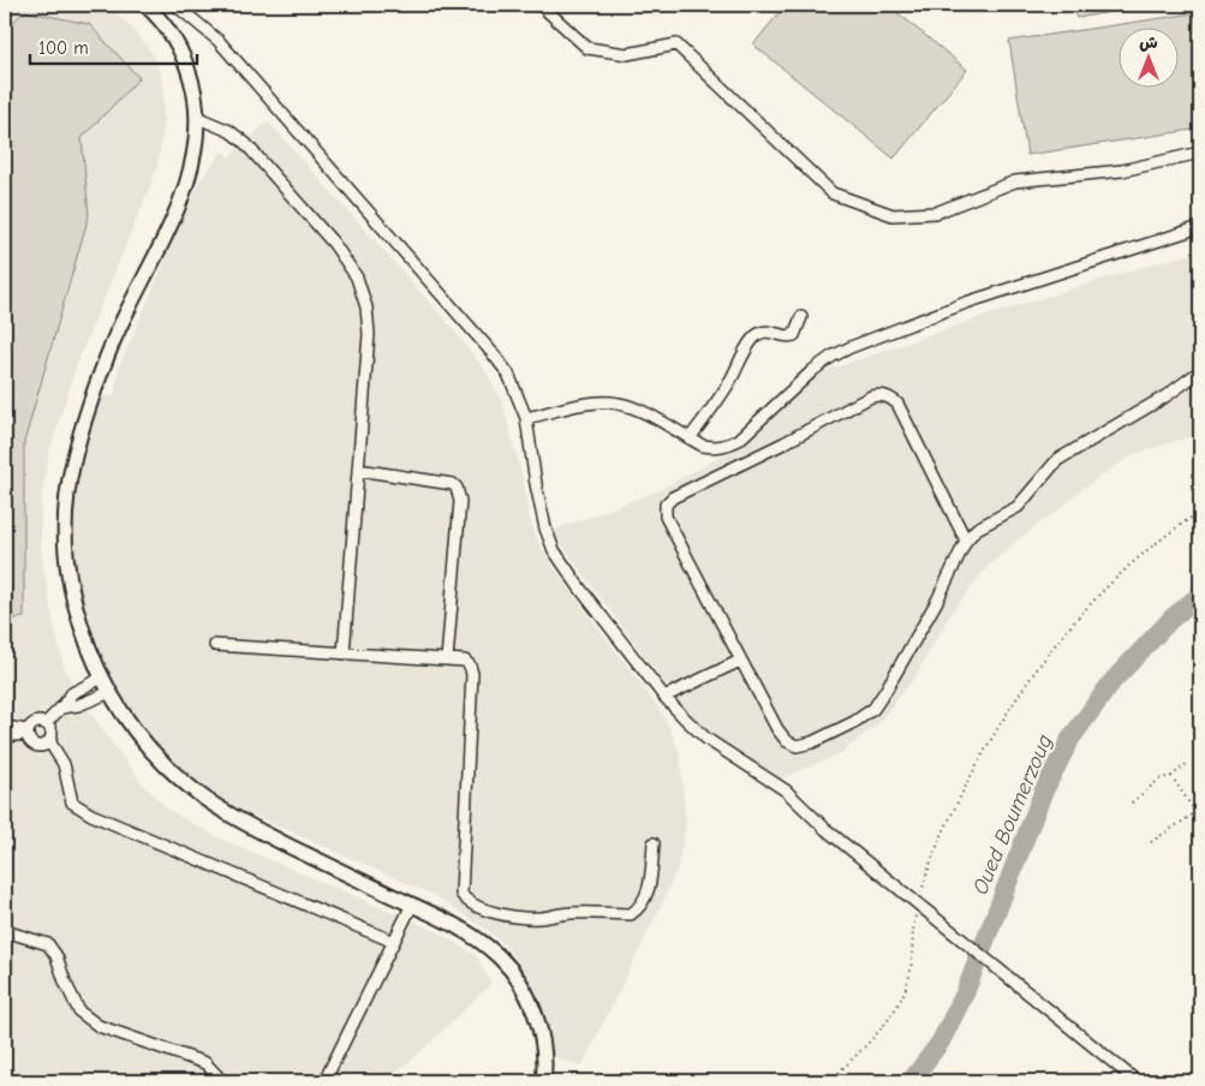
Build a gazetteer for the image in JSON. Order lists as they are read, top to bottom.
{
  "water": ["Oued Boumerzoug"],
  "scale_bar": "100 m",
  "north": "top"
}
